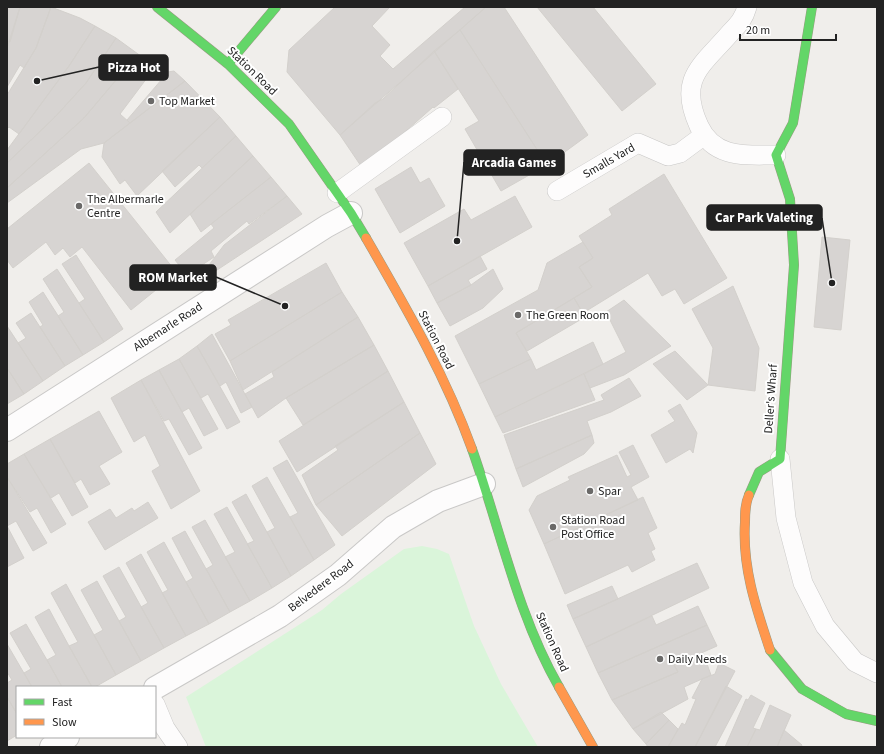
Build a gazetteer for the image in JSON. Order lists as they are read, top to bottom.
{
  "streets": {
    "main road": ["Station Road", "Deller's Wharf"],
    "street": ["Albemarle Road", "Belvedere Road"],
    "lane": ["Smalls Yard"]
  },
  "crossings": [
    ["Station Road", "Albemarle Road"],
    ["Station Road", "Belvedere Road"]
  ],
  "places": [
    "Pizza Hot",
    "Top Market",
    "The Albermarle Centre",
    "Arcadia Games",
    "Car Park Valeting",
    "ROM Market",
    "The Green Room",
    "Spar",
    "Station Road Post Office",
    "Daily Needs"
  ],
  "legend": ["Fast", "Slow"],
  "scale_bar": "20 m"
}
